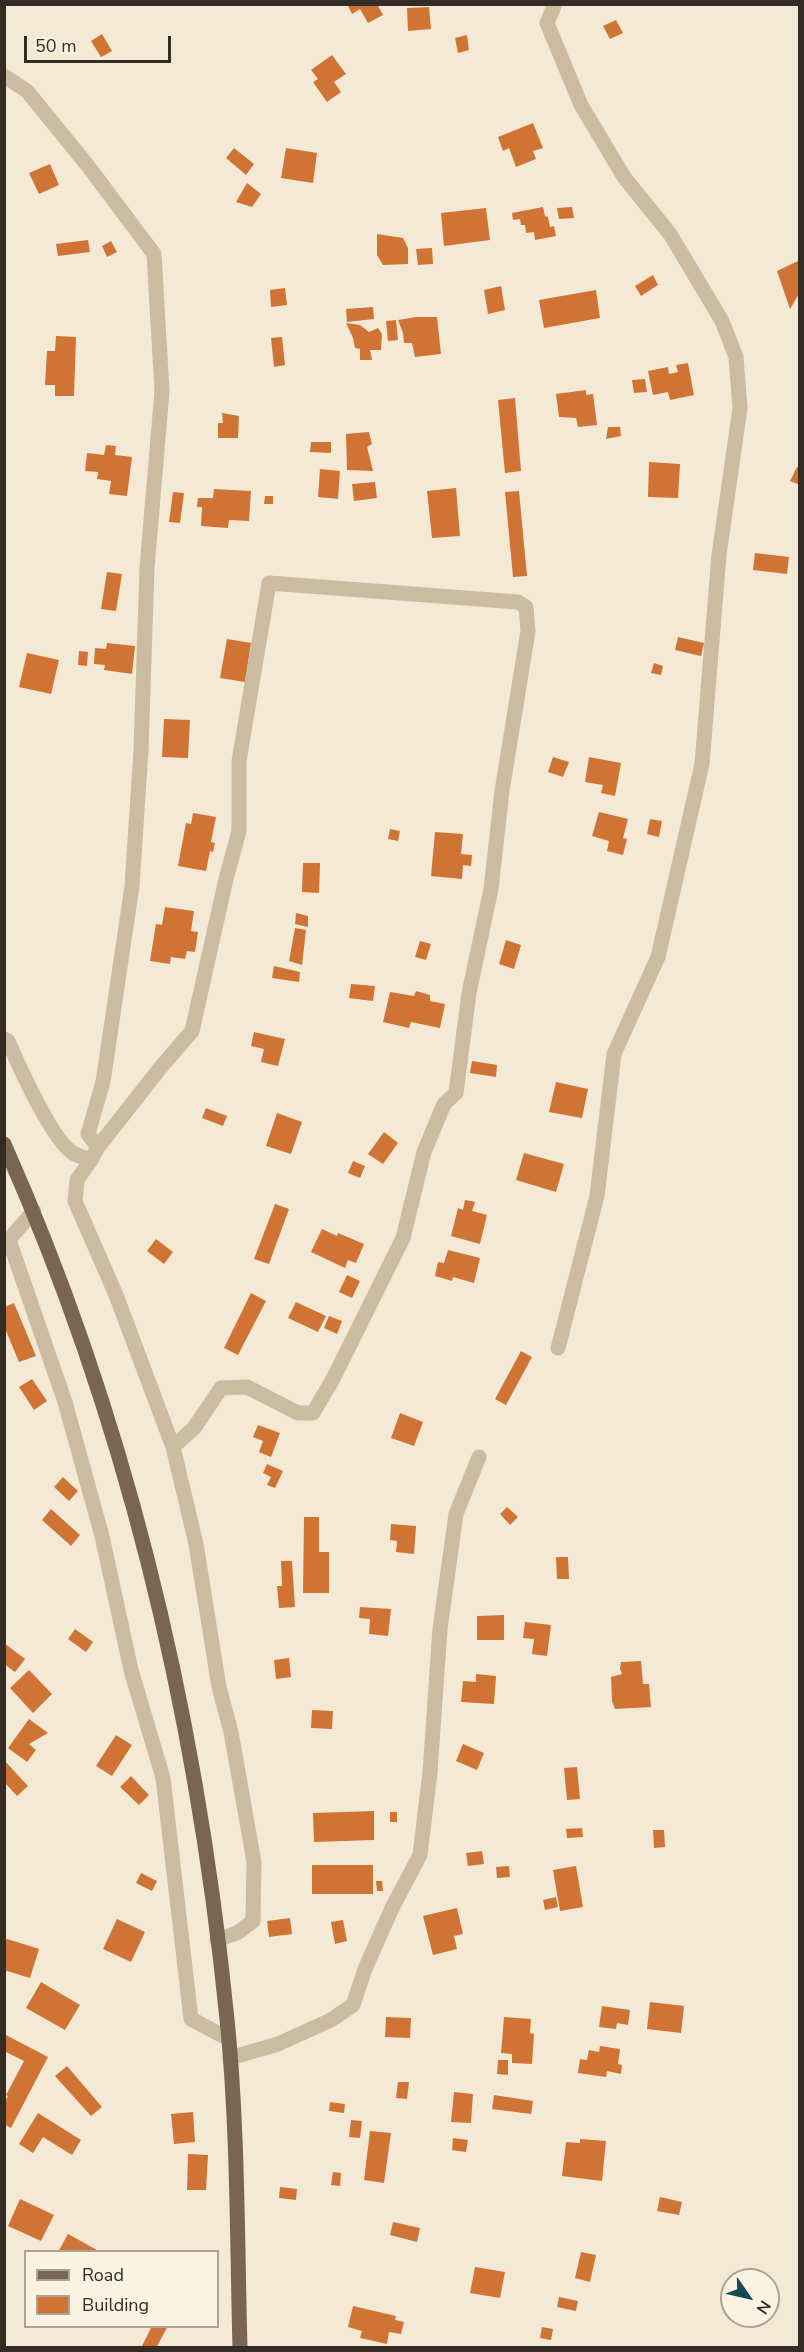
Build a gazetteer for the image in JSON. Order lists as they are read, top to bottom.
{
  "legend": ["Road", "Building"],
  "scale_bar": "50 m",
  "north": "bottom right"
}
